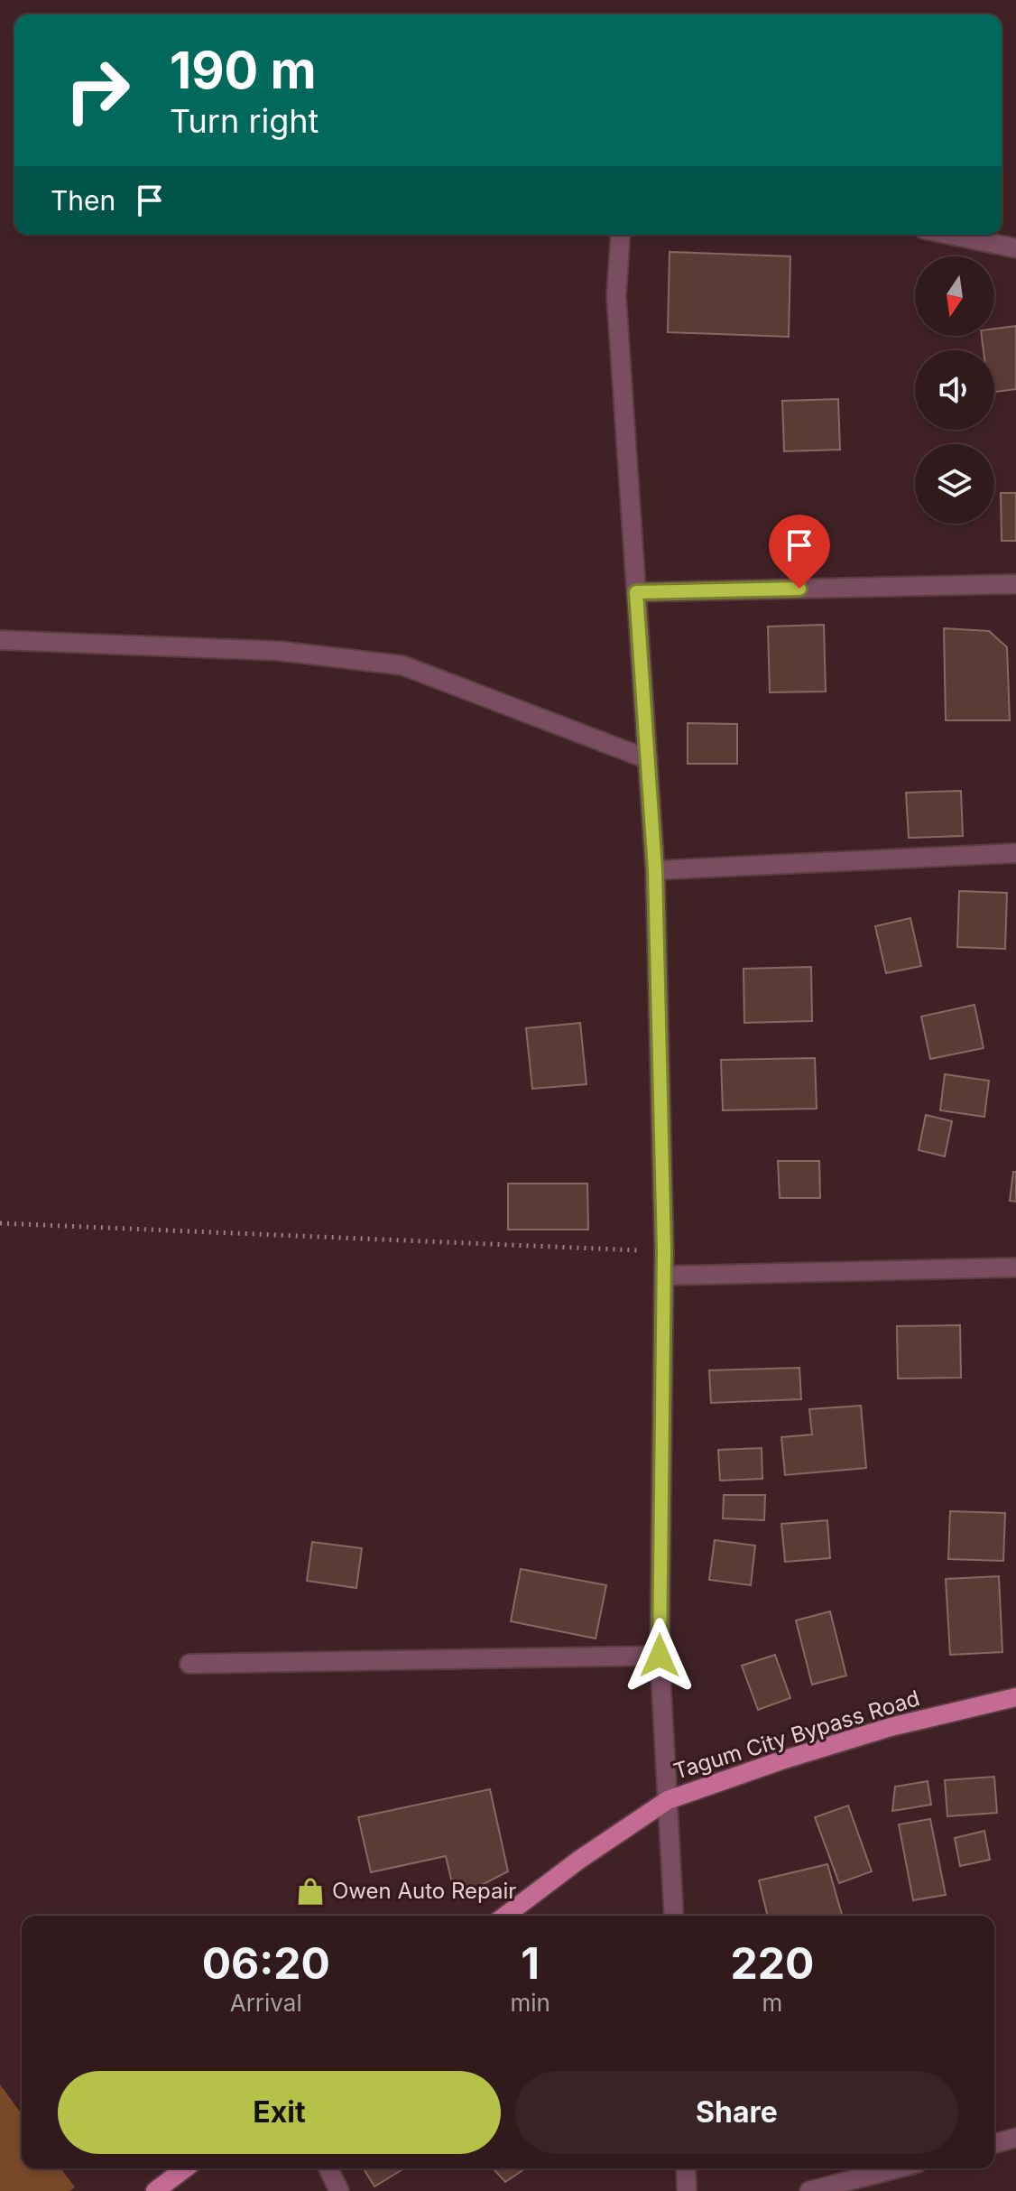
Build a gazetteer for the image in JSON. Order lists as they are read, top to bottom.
{
  "streets": {
    "main road": ["Tagum City Bypass Road"]
  },
  "places": {
    "shop": ["Owen Auto Repair"]
  },
  "north": "bottom",
  "page": {
    "turn": ["190 m", "Turn right"],
    "then": "Then",
    "eta": [
      "06:20",
      "Arrival",
      "1",
      "min",
      "220",
      "m"
    ],
    "buttons": ["Exit", "Share"]
  }
}
